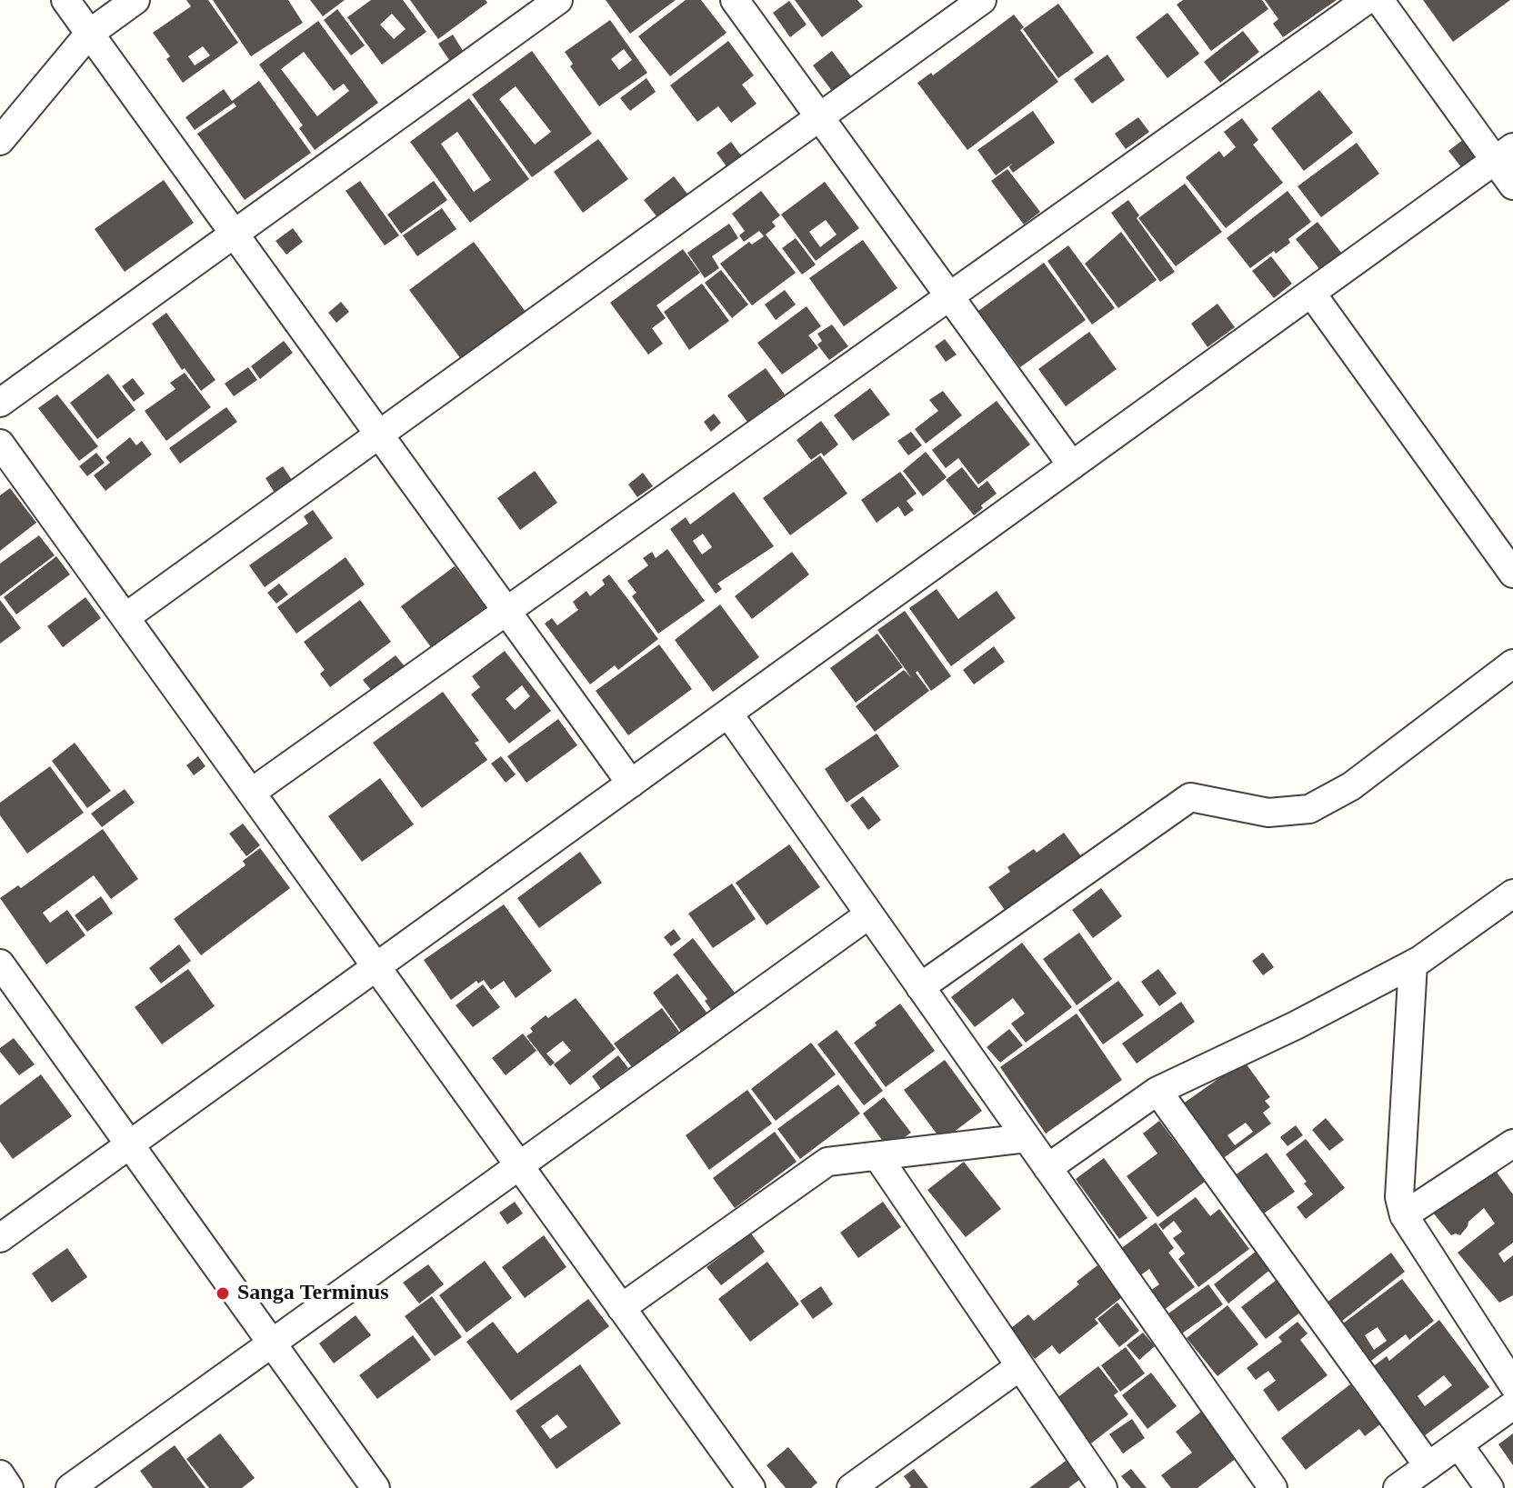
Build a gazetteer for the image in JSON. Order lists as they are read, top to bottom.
{
  "places": ["Sanga Terminus"]
}
